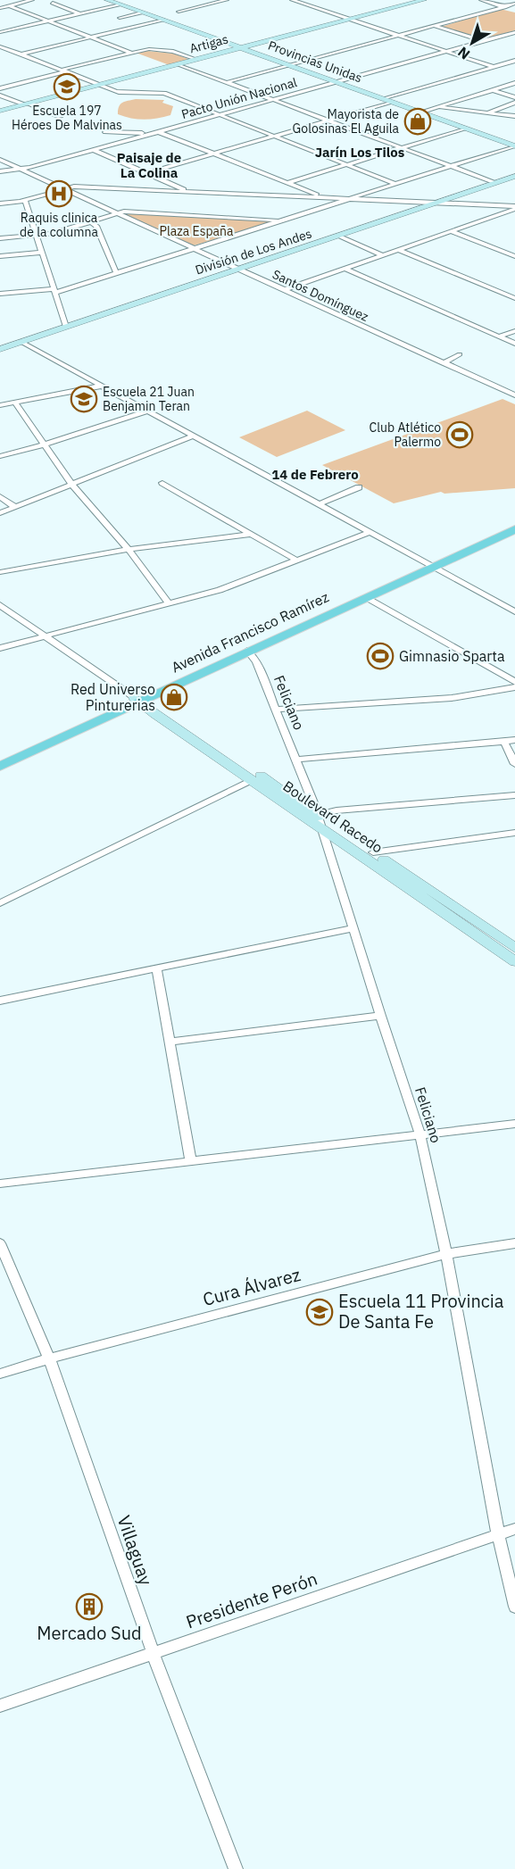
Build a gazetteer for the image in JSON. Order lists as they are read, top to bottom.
{
  "streets": {
    "main road": ["Avenida Francisco Ramírez"],
    "street": [
      "Artigas",
      "Provincias Unidas",
      "Pacto Unión Nacional",
      "División de Los Andes",
      "Santos Domínguez",
      "Feliciano",
      "Boulevard Racedo",
      "Cura Álvarez",
      "Villaguay",
      "Presidente Perón"
    ]
  },
  "crossings": [
    ["Artigas", "Provincias Unidas"],
    ["Provincias Unidas", "Pacto Unión Nacional"],
    ["Pacto Unión Nacional", "Santos Domínguez"],
    ["División de Los Andes", "Santos Domínguez"],
    ["Avenida Francisco Ramírez", "Feliciano"],
    ["Avenida Francisco Ramírez", "Boulevard Racedo"],
    ["Feliciano", "Boulevard Racedo"],
    ["Feliciano", "Cura Álvarez"],
    ["Feliciano", "Presidente Perón"],
    ["Cura Álvarez", "Villaguay"],
    ["Villaguay", "Presidente Perón"]
  ],
  "districts": ["Jarín Los Tilos", "Paisaje de La Colina", "14 de Febrero"],
  "parks": ["Plaza España"],
  "places": {
    "school or university": ["Escuela 197 Héroes De Malvinas", "Escuela 21 Juan Benjamin Teran", "Escuela 11 Provincia De Santa Fe"],
    "shop": ["Mayorista de Golosinas El Aguila", "Red Universo Pinturerias"],
    "hospital": ["Raquis clinica de la columna"],
    "sports": ["Club Atlético Palermo", "Gimnasio Sparta"],
    "building": ["Mercado Sud"]
  },
  "north": "bottom left"
}
